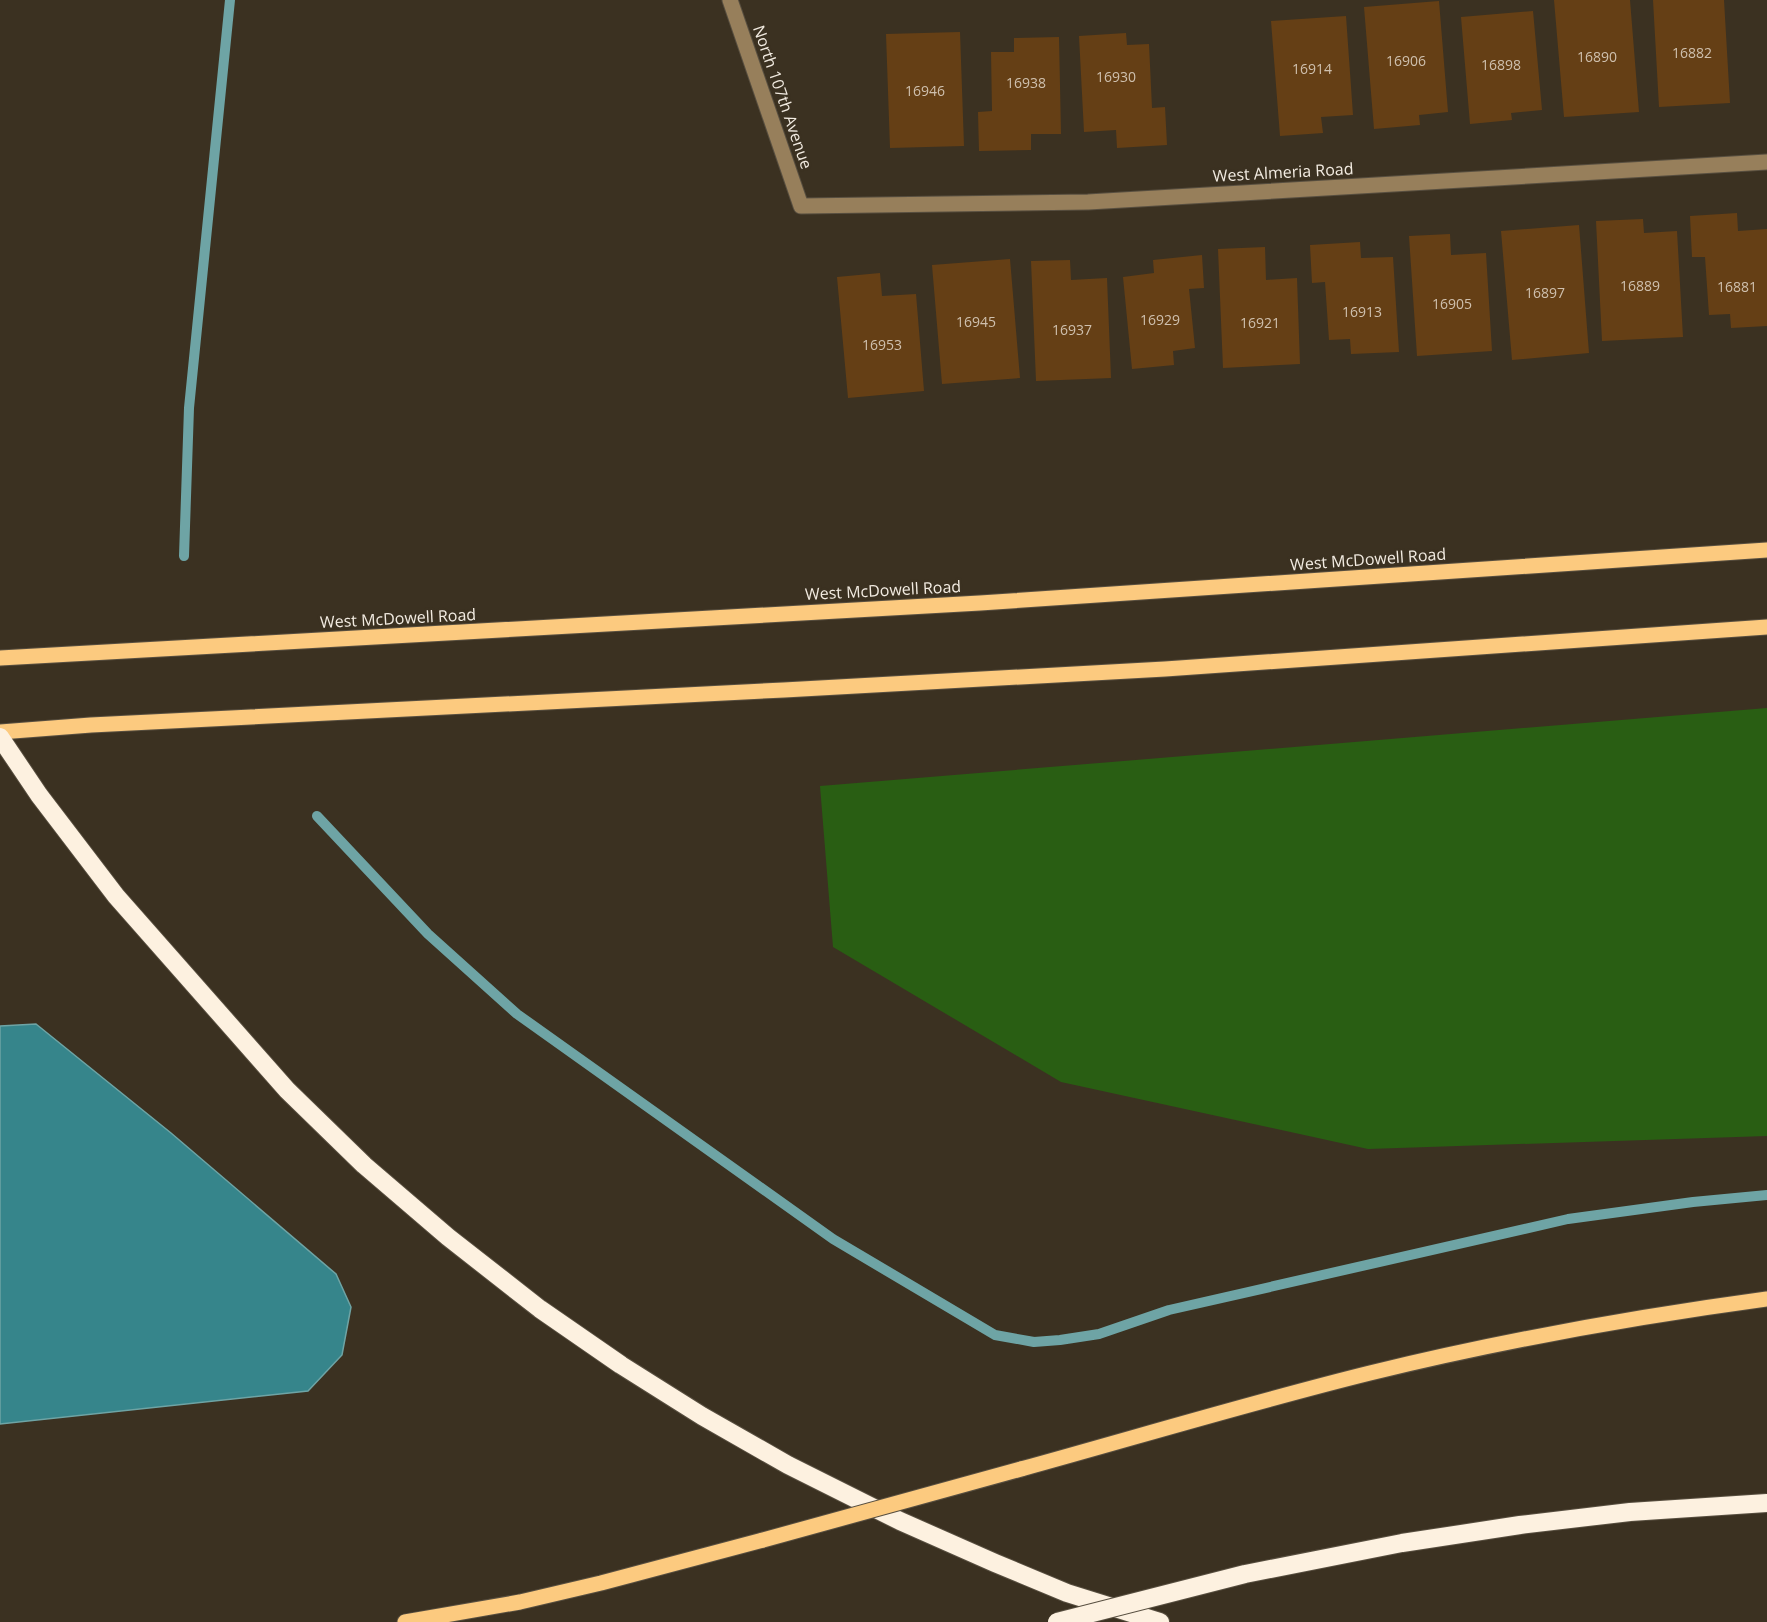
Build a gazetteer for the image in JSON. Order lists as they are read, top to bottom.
{
  "streets": {
    "main road": ["West McDowell Road"],
    "street": ["North 107th Avenue", "West Almeria Road"]
  },
  "crossings": [
    ["North 107th Avenue", "West Almeria Road"]
  ],
  "house_numbers": [
    "16882",
    "16890",
    "16906",
    "16898",
    "16914",
    "16930",
    "16938",
    "16946",
    "16889",
    "16881",
    "16897",
    "16905",
    "16913",
    "16929",
    "16945",
    "16921",
    "16937",
    "16953"
  ]
}
